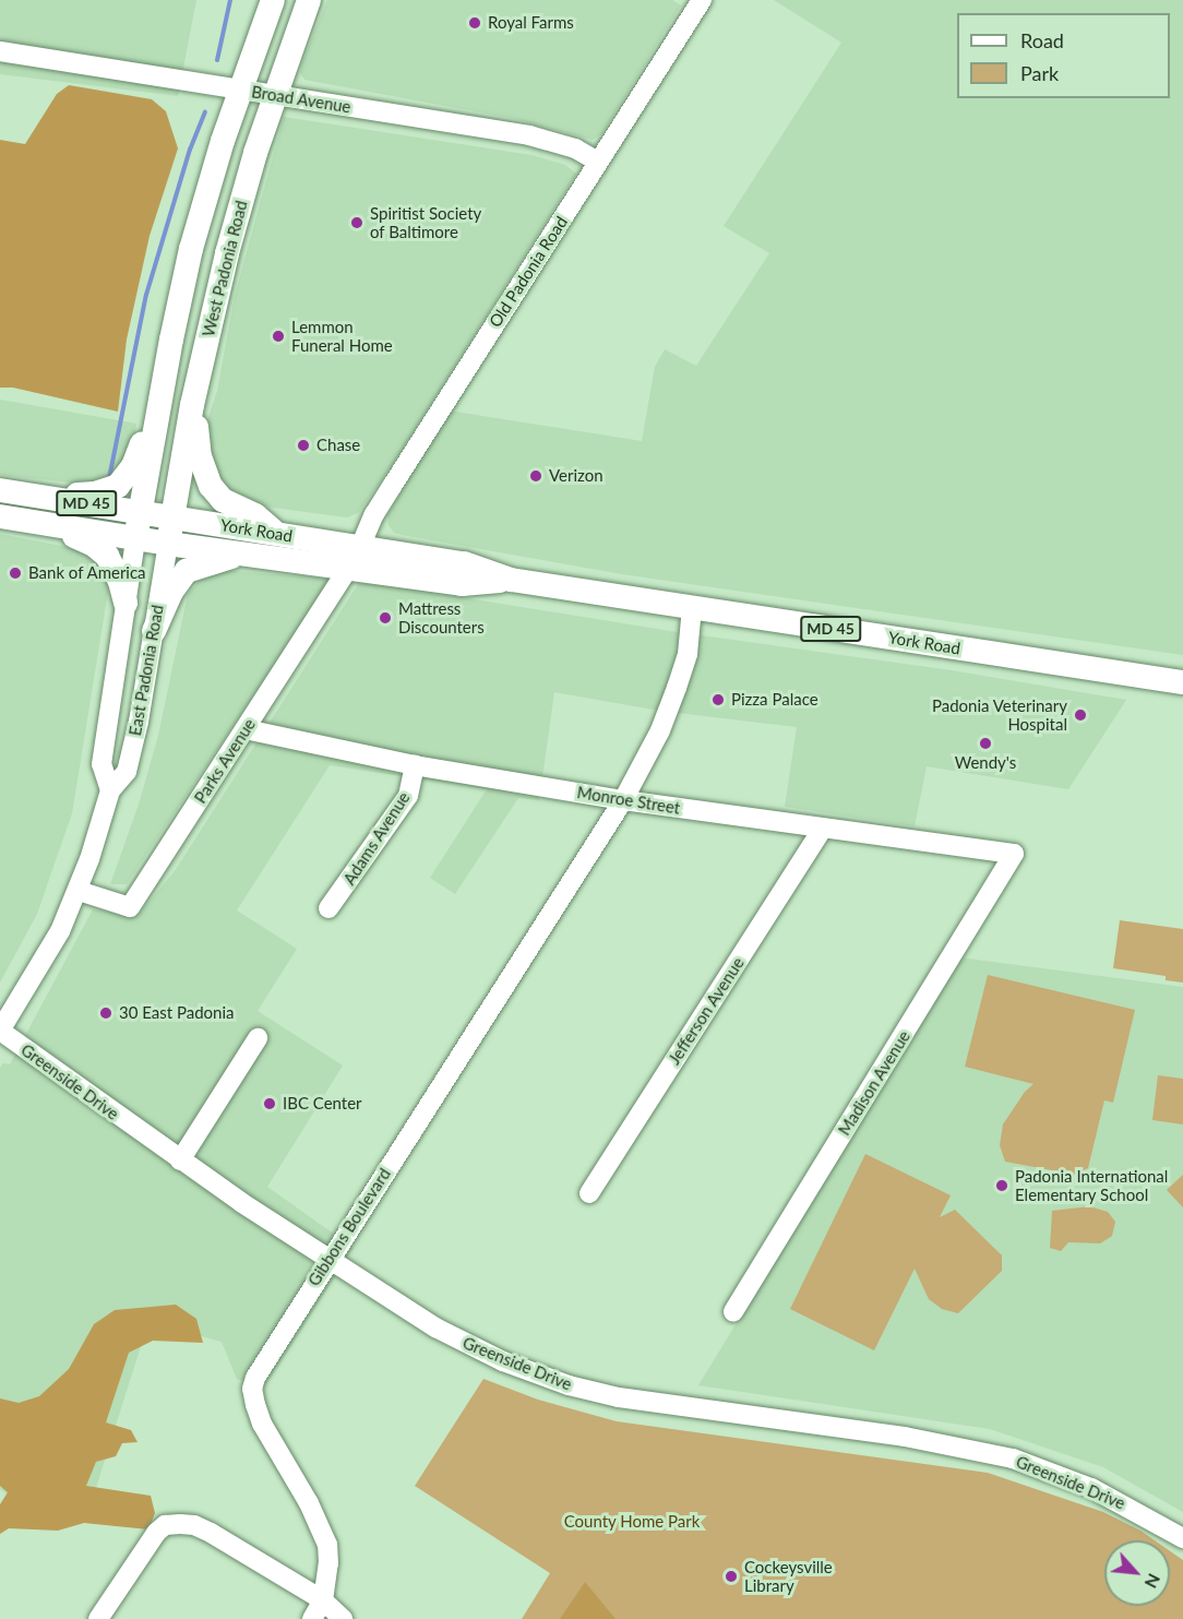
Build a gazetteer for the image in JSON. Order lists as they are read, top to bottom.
{
  "streets": {
    "main road": ["West Padonia Road", "MD 45", "York Road"],
    "street": [
      "Broad Avenue",
      "Old Padonia Road",
      "East Padonia Road",
      "Parks Avenue",
      "Monroe Street",
      "Adams Avenue",
      "Jefferson Avenue",
      "Greenside Drive",
      "Madison Avenue",
      "Gibbons Boulevard"
    ]
  },
  "crossings": [
    ["Broad Avenue", "West Padonia Road"],
    ["Broad Avenue", "Old Padonia Road"],
    ["West Padonia Road", "York Road"],
    ["West Padonia Road", "East Padonia Road"],
    ["Old Padonia Road", "York Road"],
    ["Old Padonia Road", "Parks Avenue"],
    ["York Road", "East Padonia Road"],
    ["York Road", "Parks Avenue"],
    ["York Road", "Gibbons Boulevard"],
    ["East Padonia Road", "Parks Avenue"],
    ["East Padonia Road", "Greenside Drive"],
    ["Parks Avenue", "Monroe Street"],
    ["Monroe Street", "Adams Avenue"],
    ["Monroe Street", "Jefferson Avenue"],
    ["Monroe Street", "Madison Avenue"],
    ["Monroe Street", "Gibbons Boulevard"],
    ["Greenside Drive", "Gibbons Boulevard"]
  ],
  "parks": ["County Home Park"],
  "places": [
    "Royal Farms",
    "Spiritist Society of Baltimore",
    "Lemmon Funeral Home",
    "Chase",
    "Verizon",
    "Bank of America",
    "Mattress Discounters",
    "Pizza Palace",
    "Padonia Veterinary Hospital",
    "Wendy's",
    "30 East Padonia",
    "IBC Center",
    "Padonia International Elementary School",
    "Cockeysville Library"
  ],
  "legend": ["Road", "Park"],
  "north": "bottom right"
}
